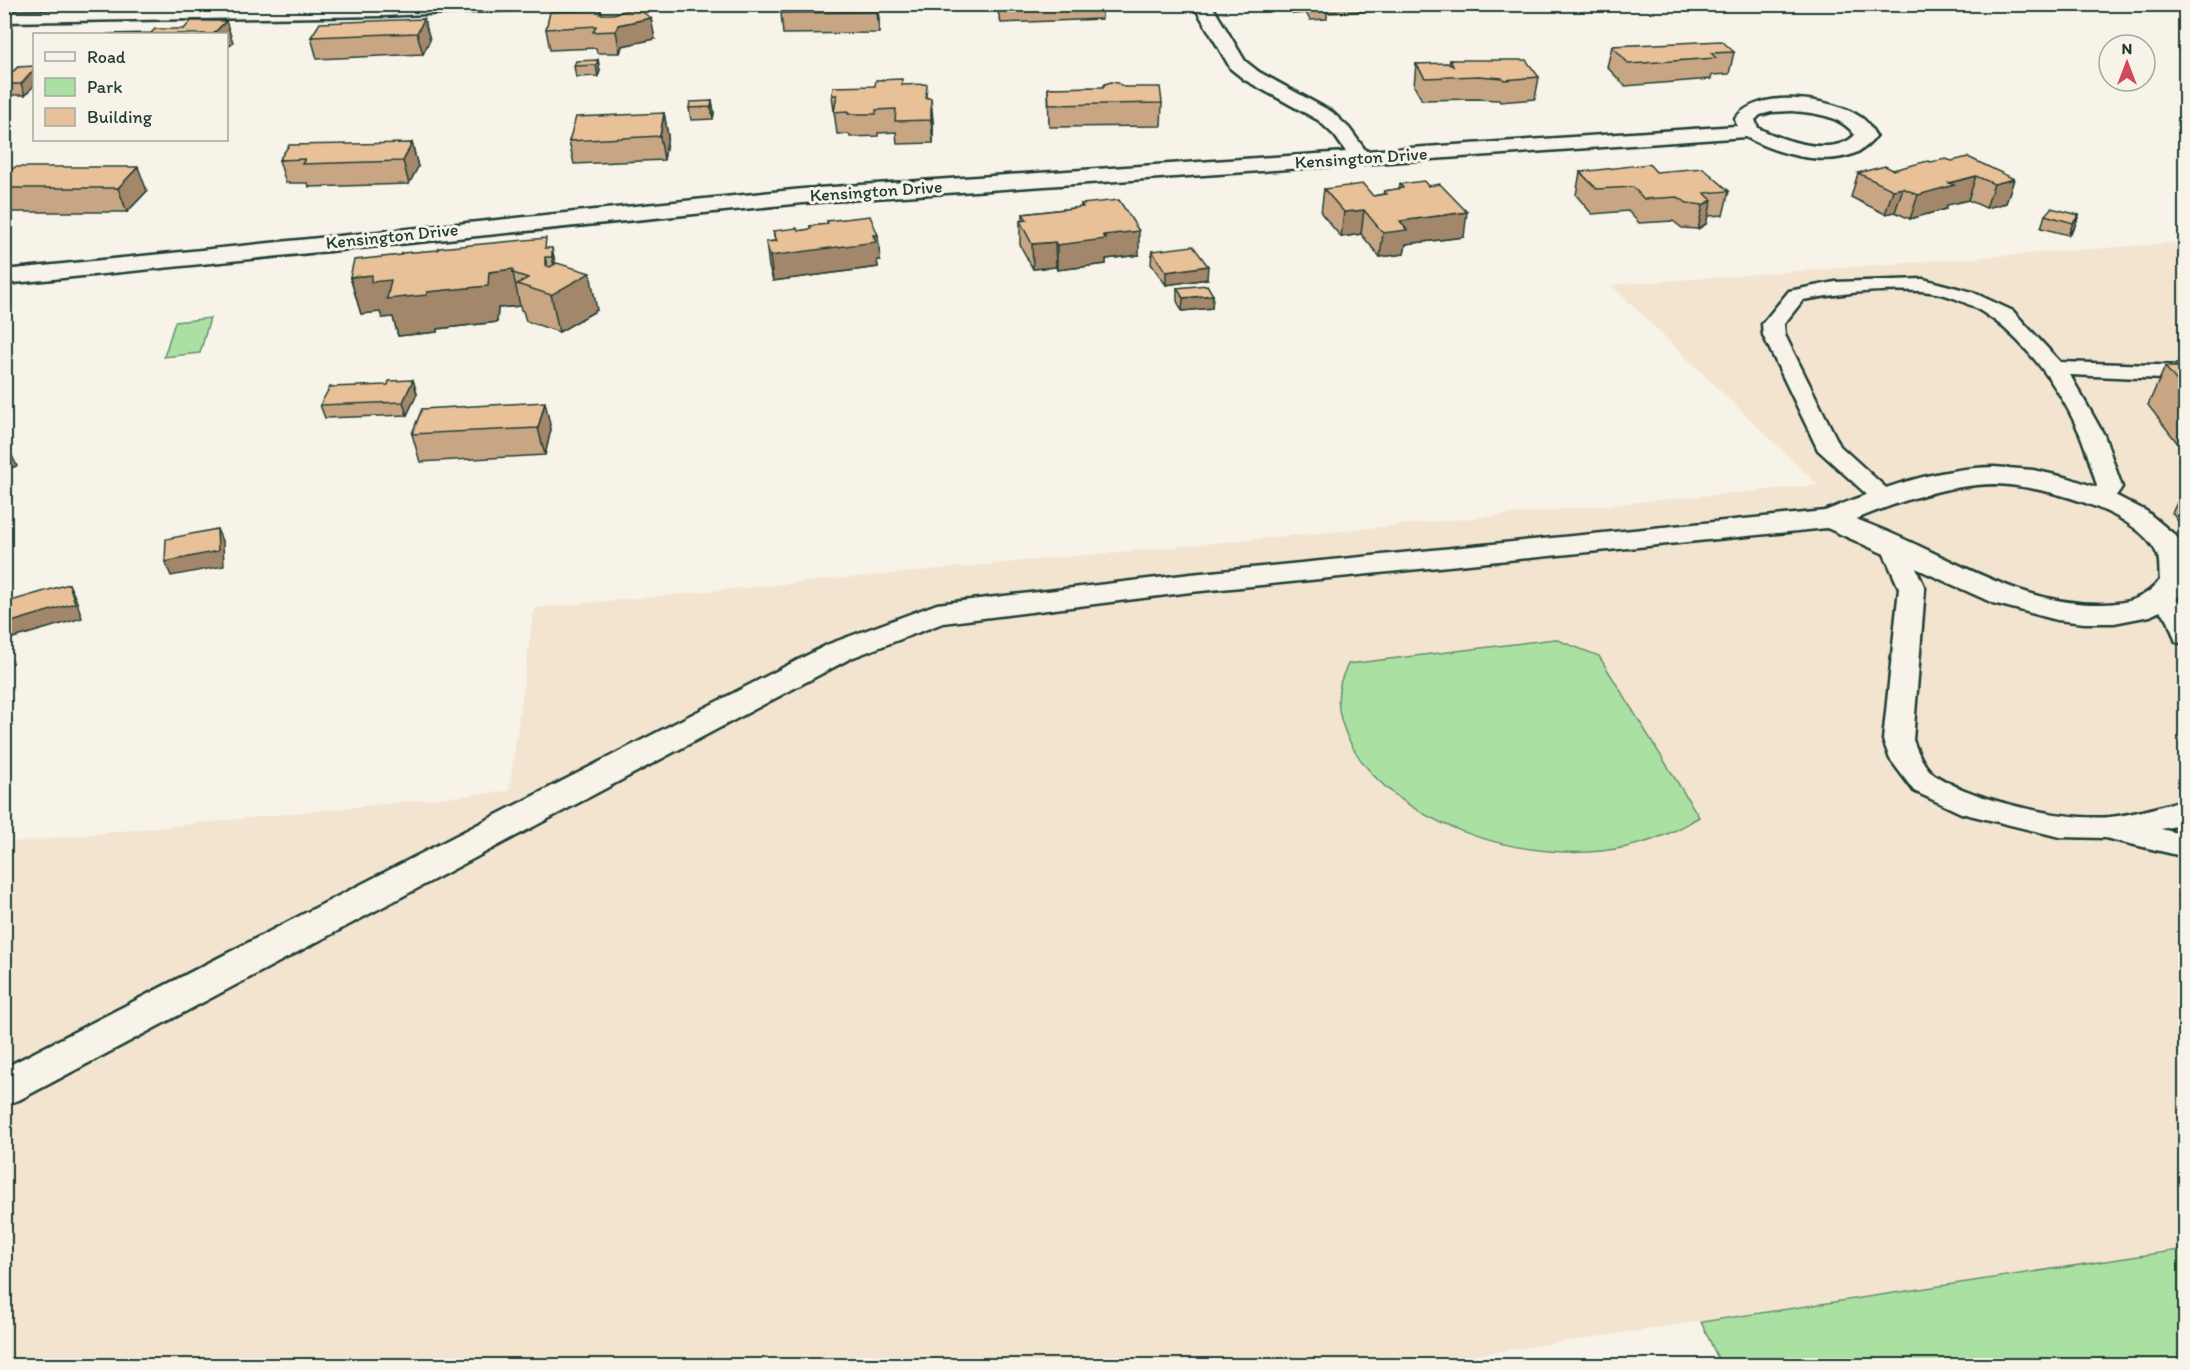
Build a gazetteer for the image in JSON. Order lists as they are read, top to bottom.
{
  "streets": {
    "street": ["Kensington Drive"]
  },
  "legend": ["Road", "Park", "Building"],
  "north": "top"
}
